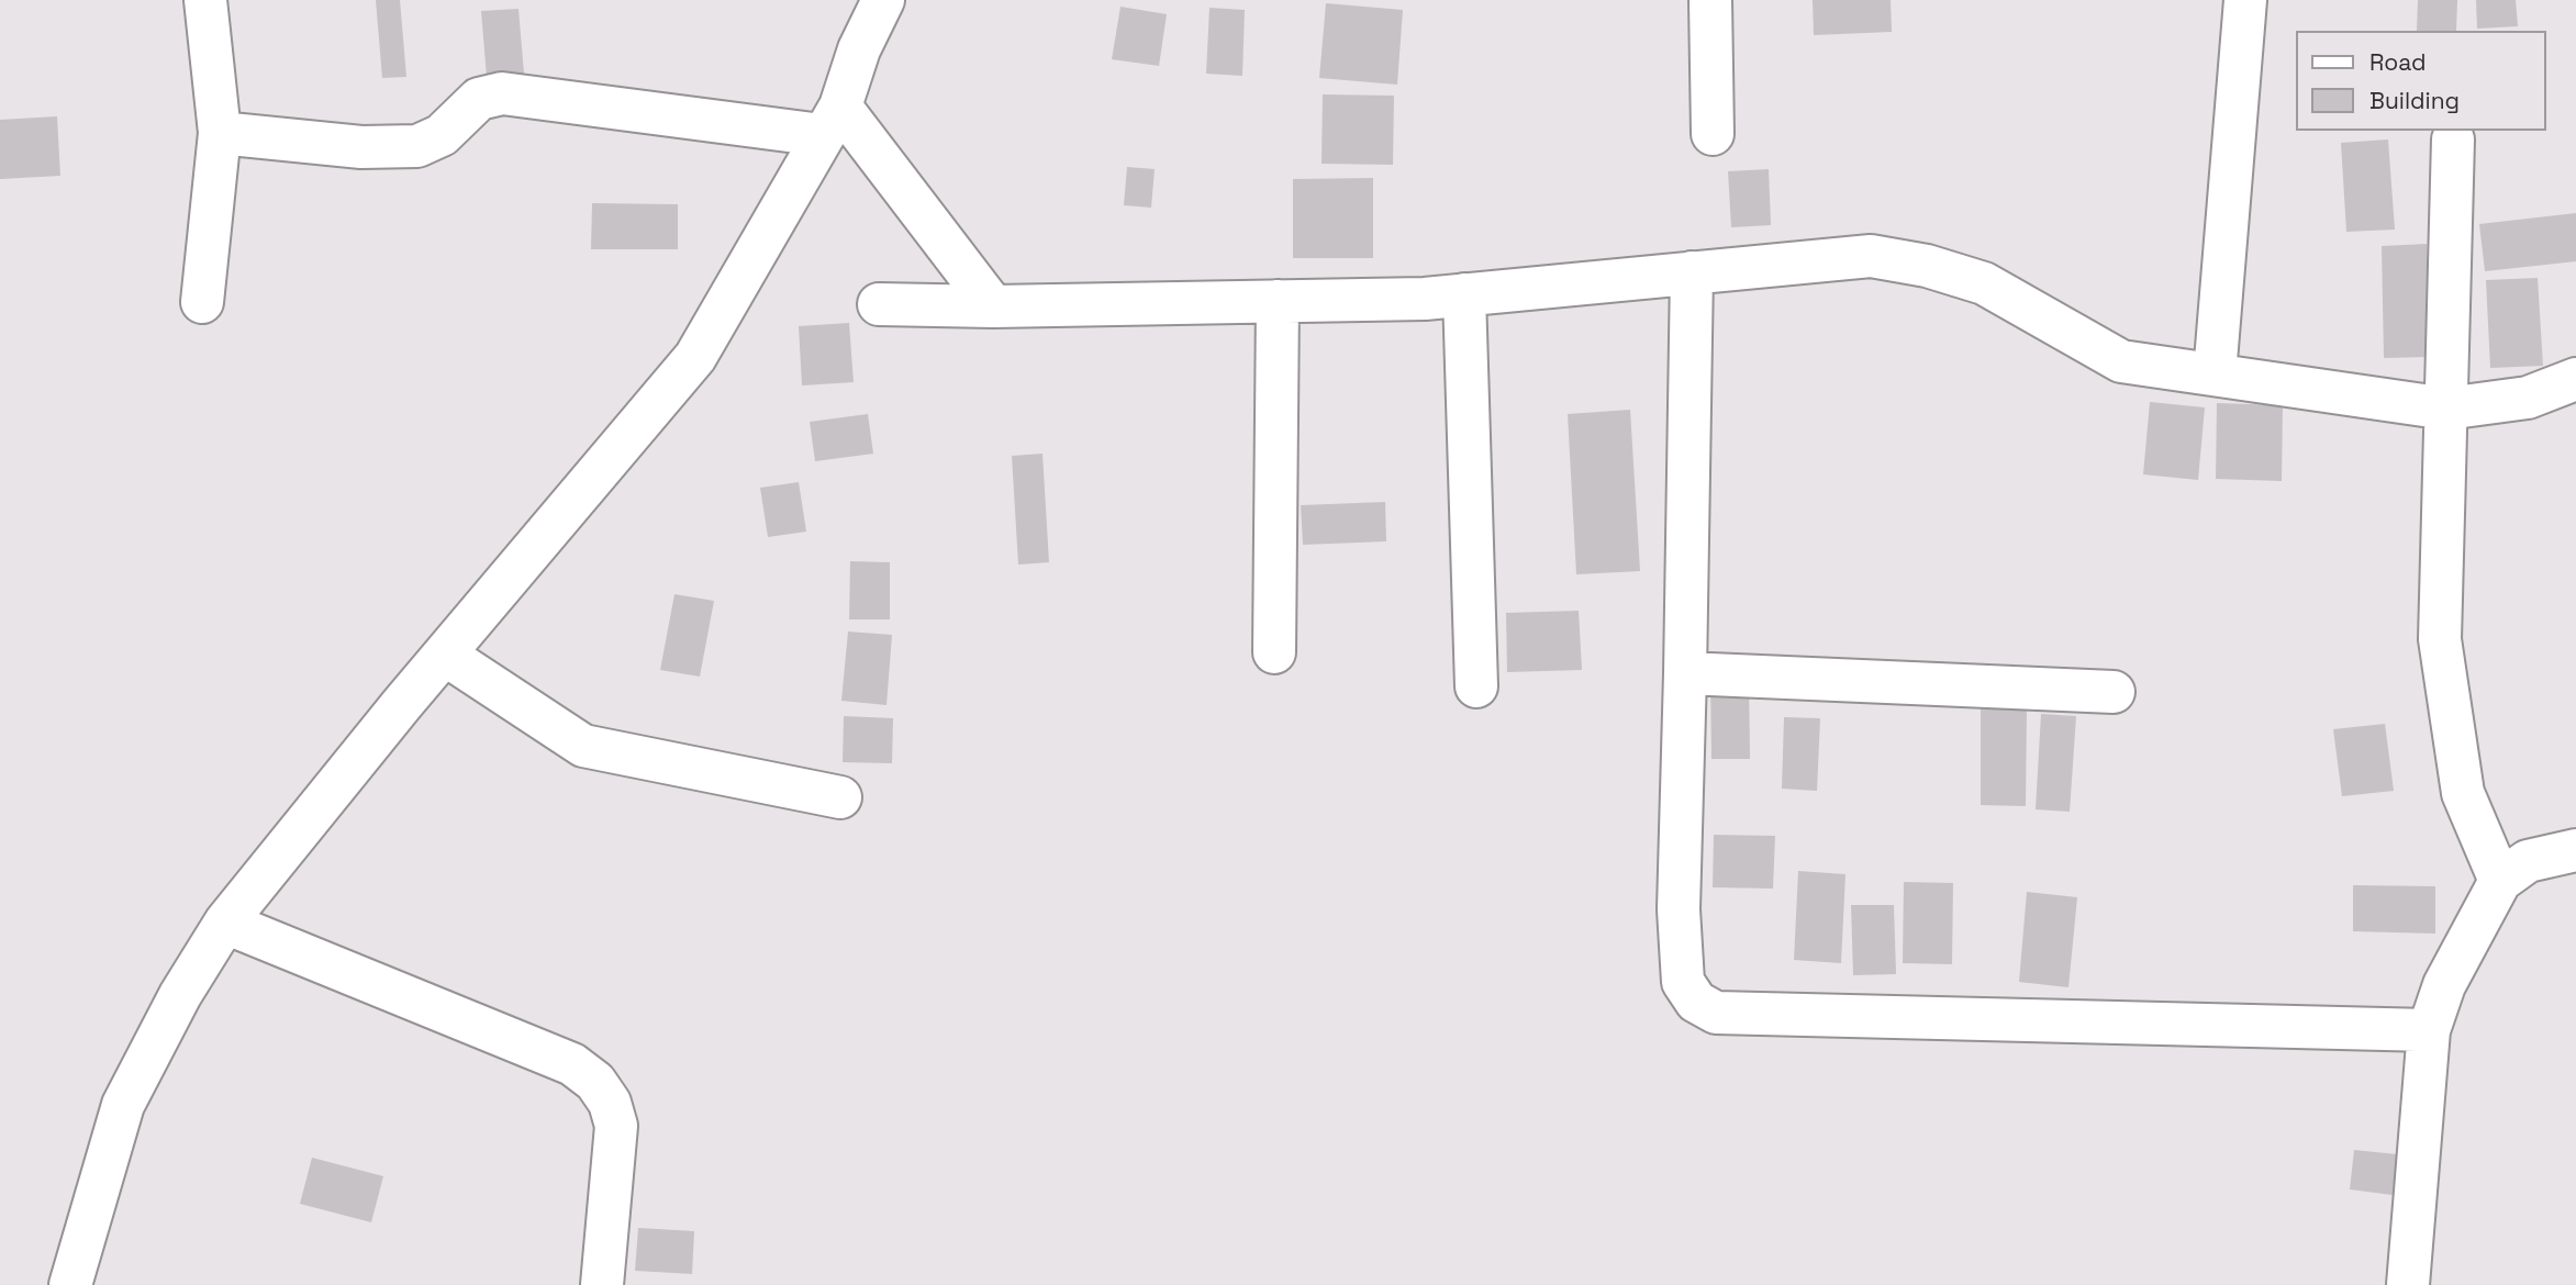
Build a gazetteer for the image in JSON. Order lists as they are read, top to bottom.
{
  "legend": ["Road", "Building"]
}
